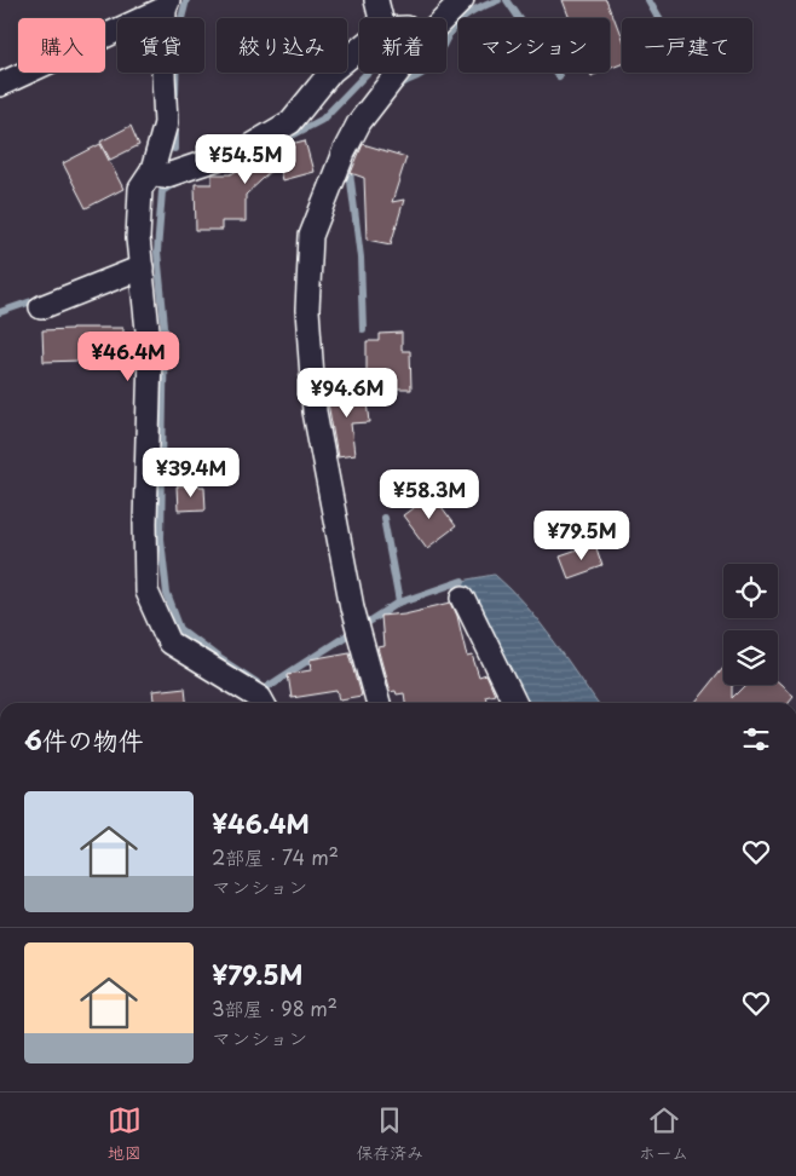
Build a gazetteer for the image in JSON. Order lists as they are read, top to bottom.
{
  "page": {
    "chip": [
      "購入",
      "賃貸",
      "絞り込み",
      "新着",
      "マンション",
      "一戸建て"
    ],
    "price": [
      "¥54.5M",
      "¥46.4M",
      "¥94.6M",
      "¥39.4M",
      "¥58.3M",
      "¥79.5M"
    ],
    "heading": "6件の物件",
    "list": [
      {
        "name": "¥46.4M",
        "note": "2部屋 · 74 m² · マンション"
      },
      {
        "name": "¥79.5M",
        "note": "3部屋 · 98 m² · マンション"
      }
    ],
    "tabs": ["地図", "保存済み", "ホーム"]
  }
}
